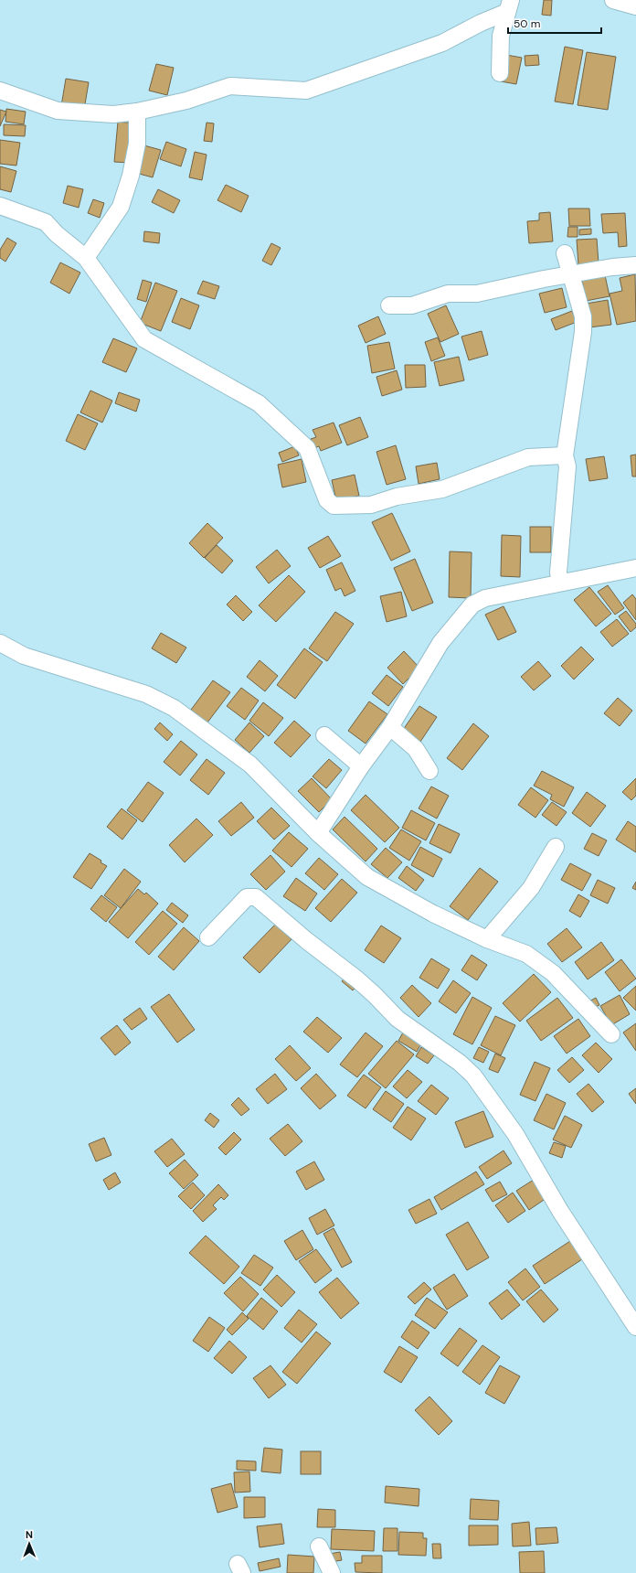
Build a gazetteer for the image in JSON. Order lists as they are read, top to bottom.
{
  "scale_bar": "50 m",
  "north": "top"
}
